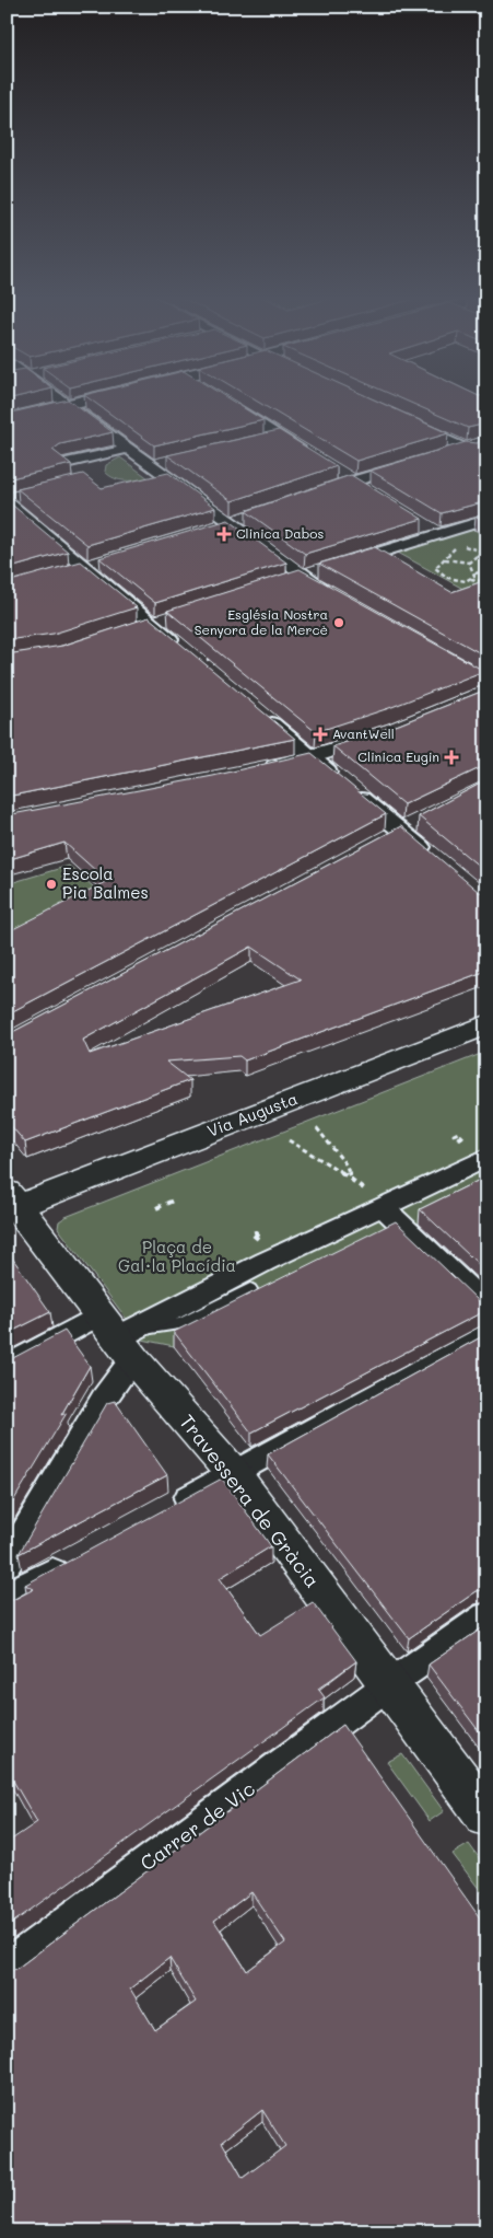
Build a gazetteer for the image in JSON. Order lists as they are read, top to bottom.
{
  "streets": {
    "street": ["Via Augusta", "Travessera de Gràcia", "Carrer de Vic"]
  },
  "crossings": [
    ["Via Augusta", "Travessera de Gràcia"],
    ["Travessera de Gràcia", "Carrer de Vic"]
  ],
  "parks": ["Plaça de Gal·la Placídia"],
  "places": {
    "health": ["Clinica Dabos", "AvantWell", "Clinica Eugin"],
    "other": ["Església Nostra Senyora de la Mercè", "Escola Pia Balmes"]
  }
}
